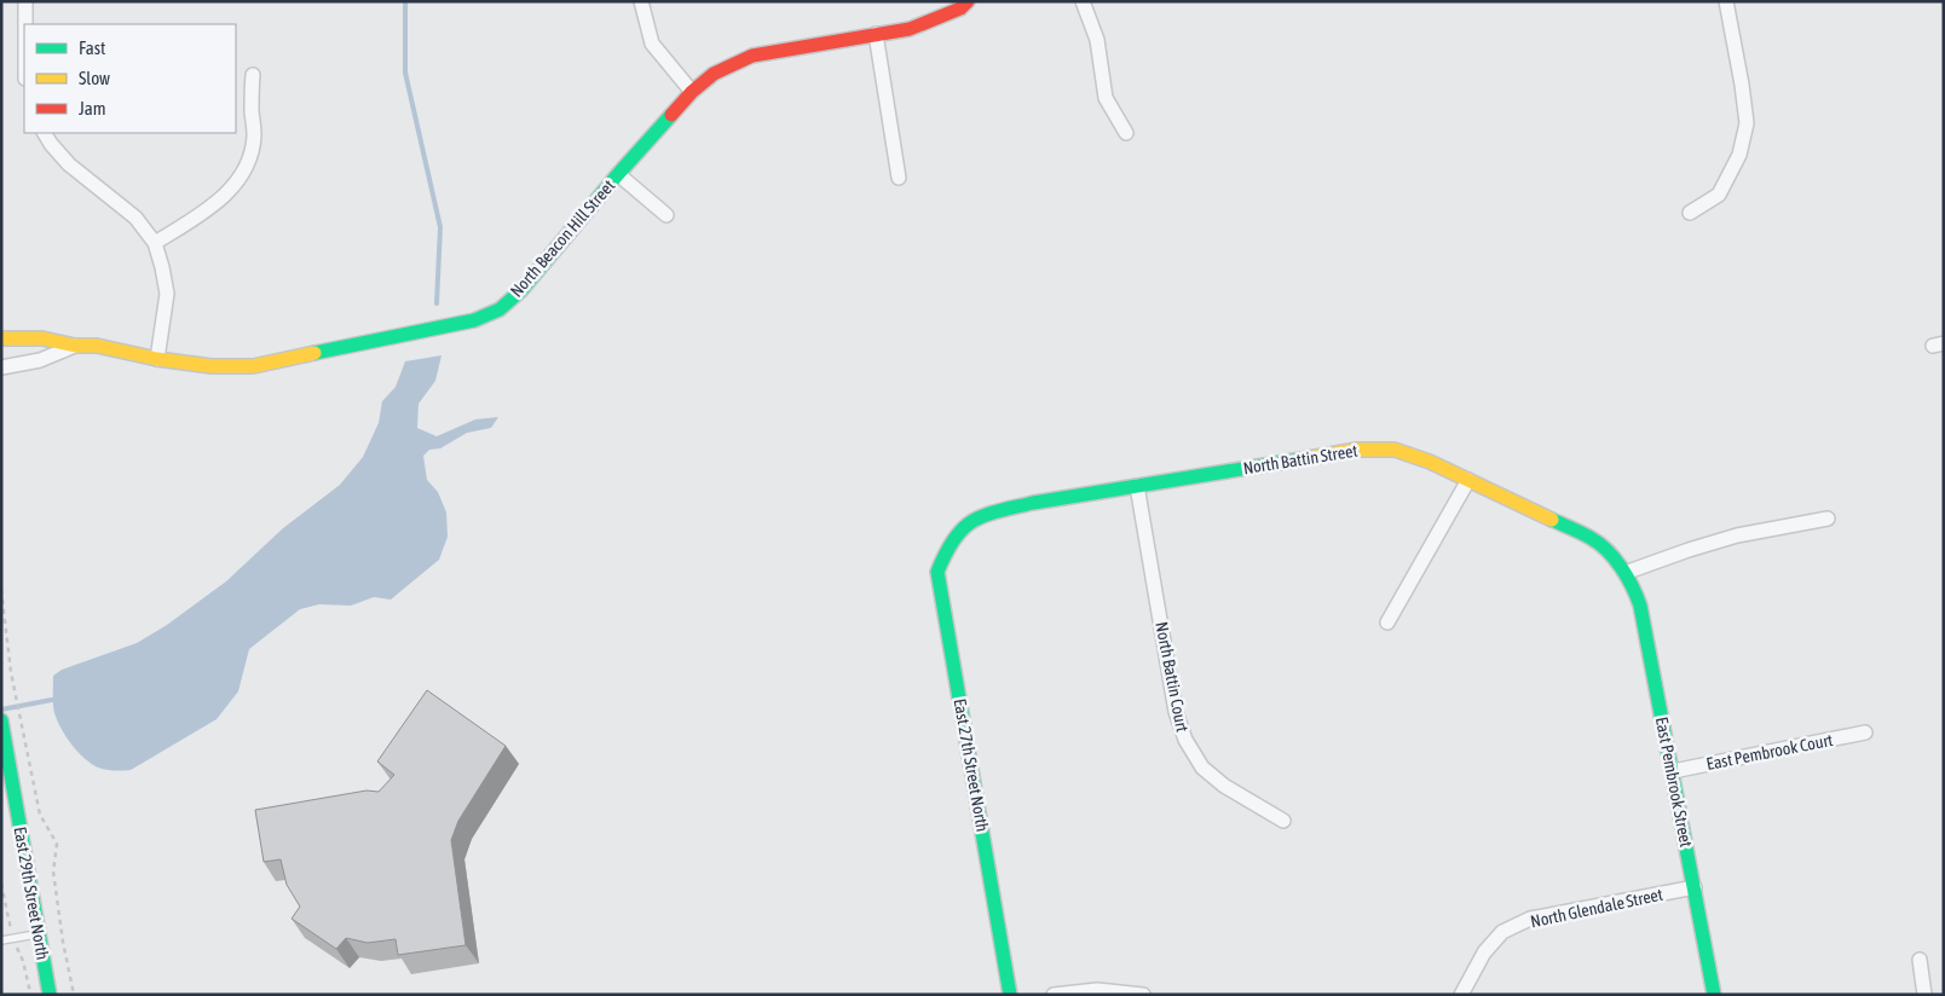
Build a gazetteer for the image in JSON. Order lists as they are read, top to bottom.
{
  "streets": {
    "street": [
      "North Beacon Hill Street",
      "North Battin Street",
      "North Battin Court",
      "East Pembrook Court",
      "East 27th Street North",
      "East Pembrook Street",
      "East 29th Street North",
      "North Glendale Street"
    ]
  },
  "crossings": [
    ["North Battin Street", "North Battin Court"],
    ["North Battin Street", "East 27th Street North"],
    ["North Battin Street", "East Pembrook Street"],
    ["East Pembrook Court", "East Pembrook Street"],
    ["East Pembrook Street", "North Glendale Street"]
  ],
  "legend": ["Fast", "Slow", "Jam"]
}
